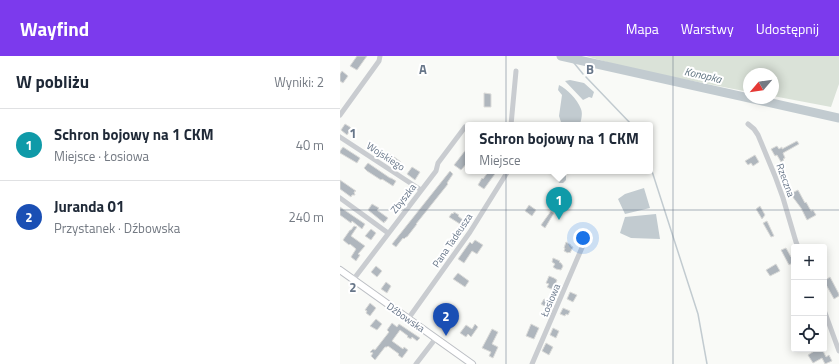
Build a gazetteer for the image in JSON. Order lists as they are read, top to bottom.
{
  "streets": {
    "main road": ["Dźbowska"],
    "street": [
      "Wojskiego",
      "Rzeczna",
      "Zbyszka",
      "Pana Tadeusza",
      "Łosiowa"
    ]
  },
  "crossings": [
    ["Wojskiego", "Zbyszka"],
    ["Zbyszka", "Dźbowska"],
    ["Pana Tadeusza", "Dźbowska"]
  ],
  "water": ["Konopka"],
  "north": "bottom left",
  "page": {
    "header": "Wayfind",
    "nav": ["Mapa", "Warstwy", "Udostępnij"],
    "heading": ["W pobliżu", "Wyniki: 2"],
    "list": [
      {
        "mark": "1",
        "name": "Schron bojowy na 1 CKM",
        "note": "Miejsce · Łosiowa",
        "value": "40 m"
      },
      {
        "mark": "2",
        "name": "Juranda 01",
        "note": "Przystanek · Dźbowska",
        "value": "240 m"
      }
    ],
    "popup": ["Schron bojowy na 1 CKM", "Miejsce"],
    "pins": ["1", "2"],
    "map_buttons": ["+", "−"]
  },
  "grid": {
    "columns": ["A", "B"],
    "rows": ["1", "2"]
  }
}
